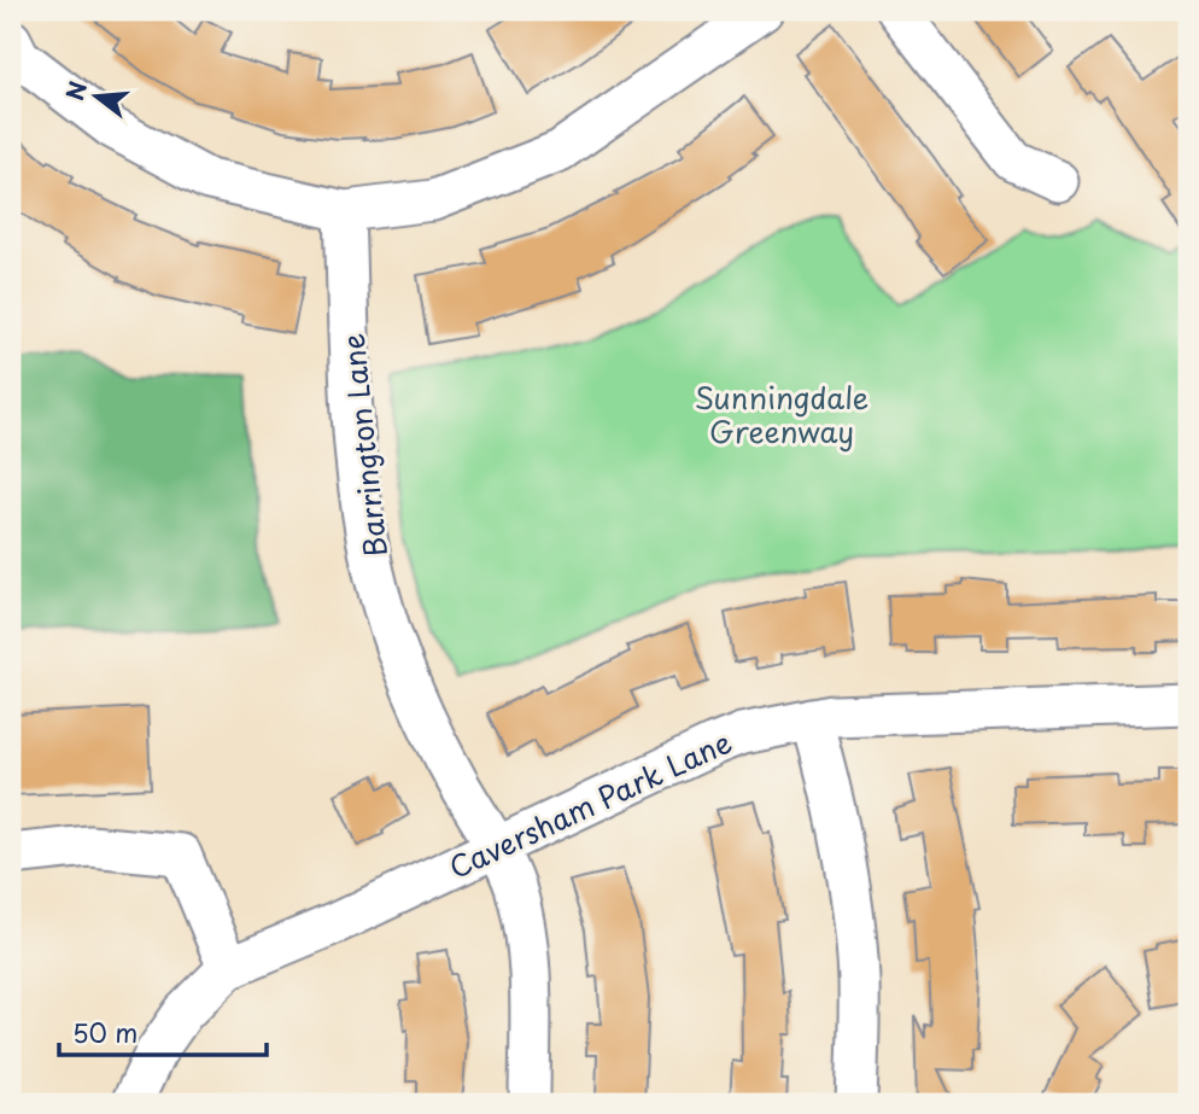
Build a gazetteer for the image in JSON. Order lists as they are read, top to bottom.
{
  "streets": {
    "street": ["Barrington Lane", "Caversham Park Lane"]
  },
  "crossings": [
    ["Barrington Lane", "Caversham Park Lane"]
  ],
  "parks": ["Sunningdale Greenway"],
  "scale_bar": "50 m",
  "north": "left"
}
